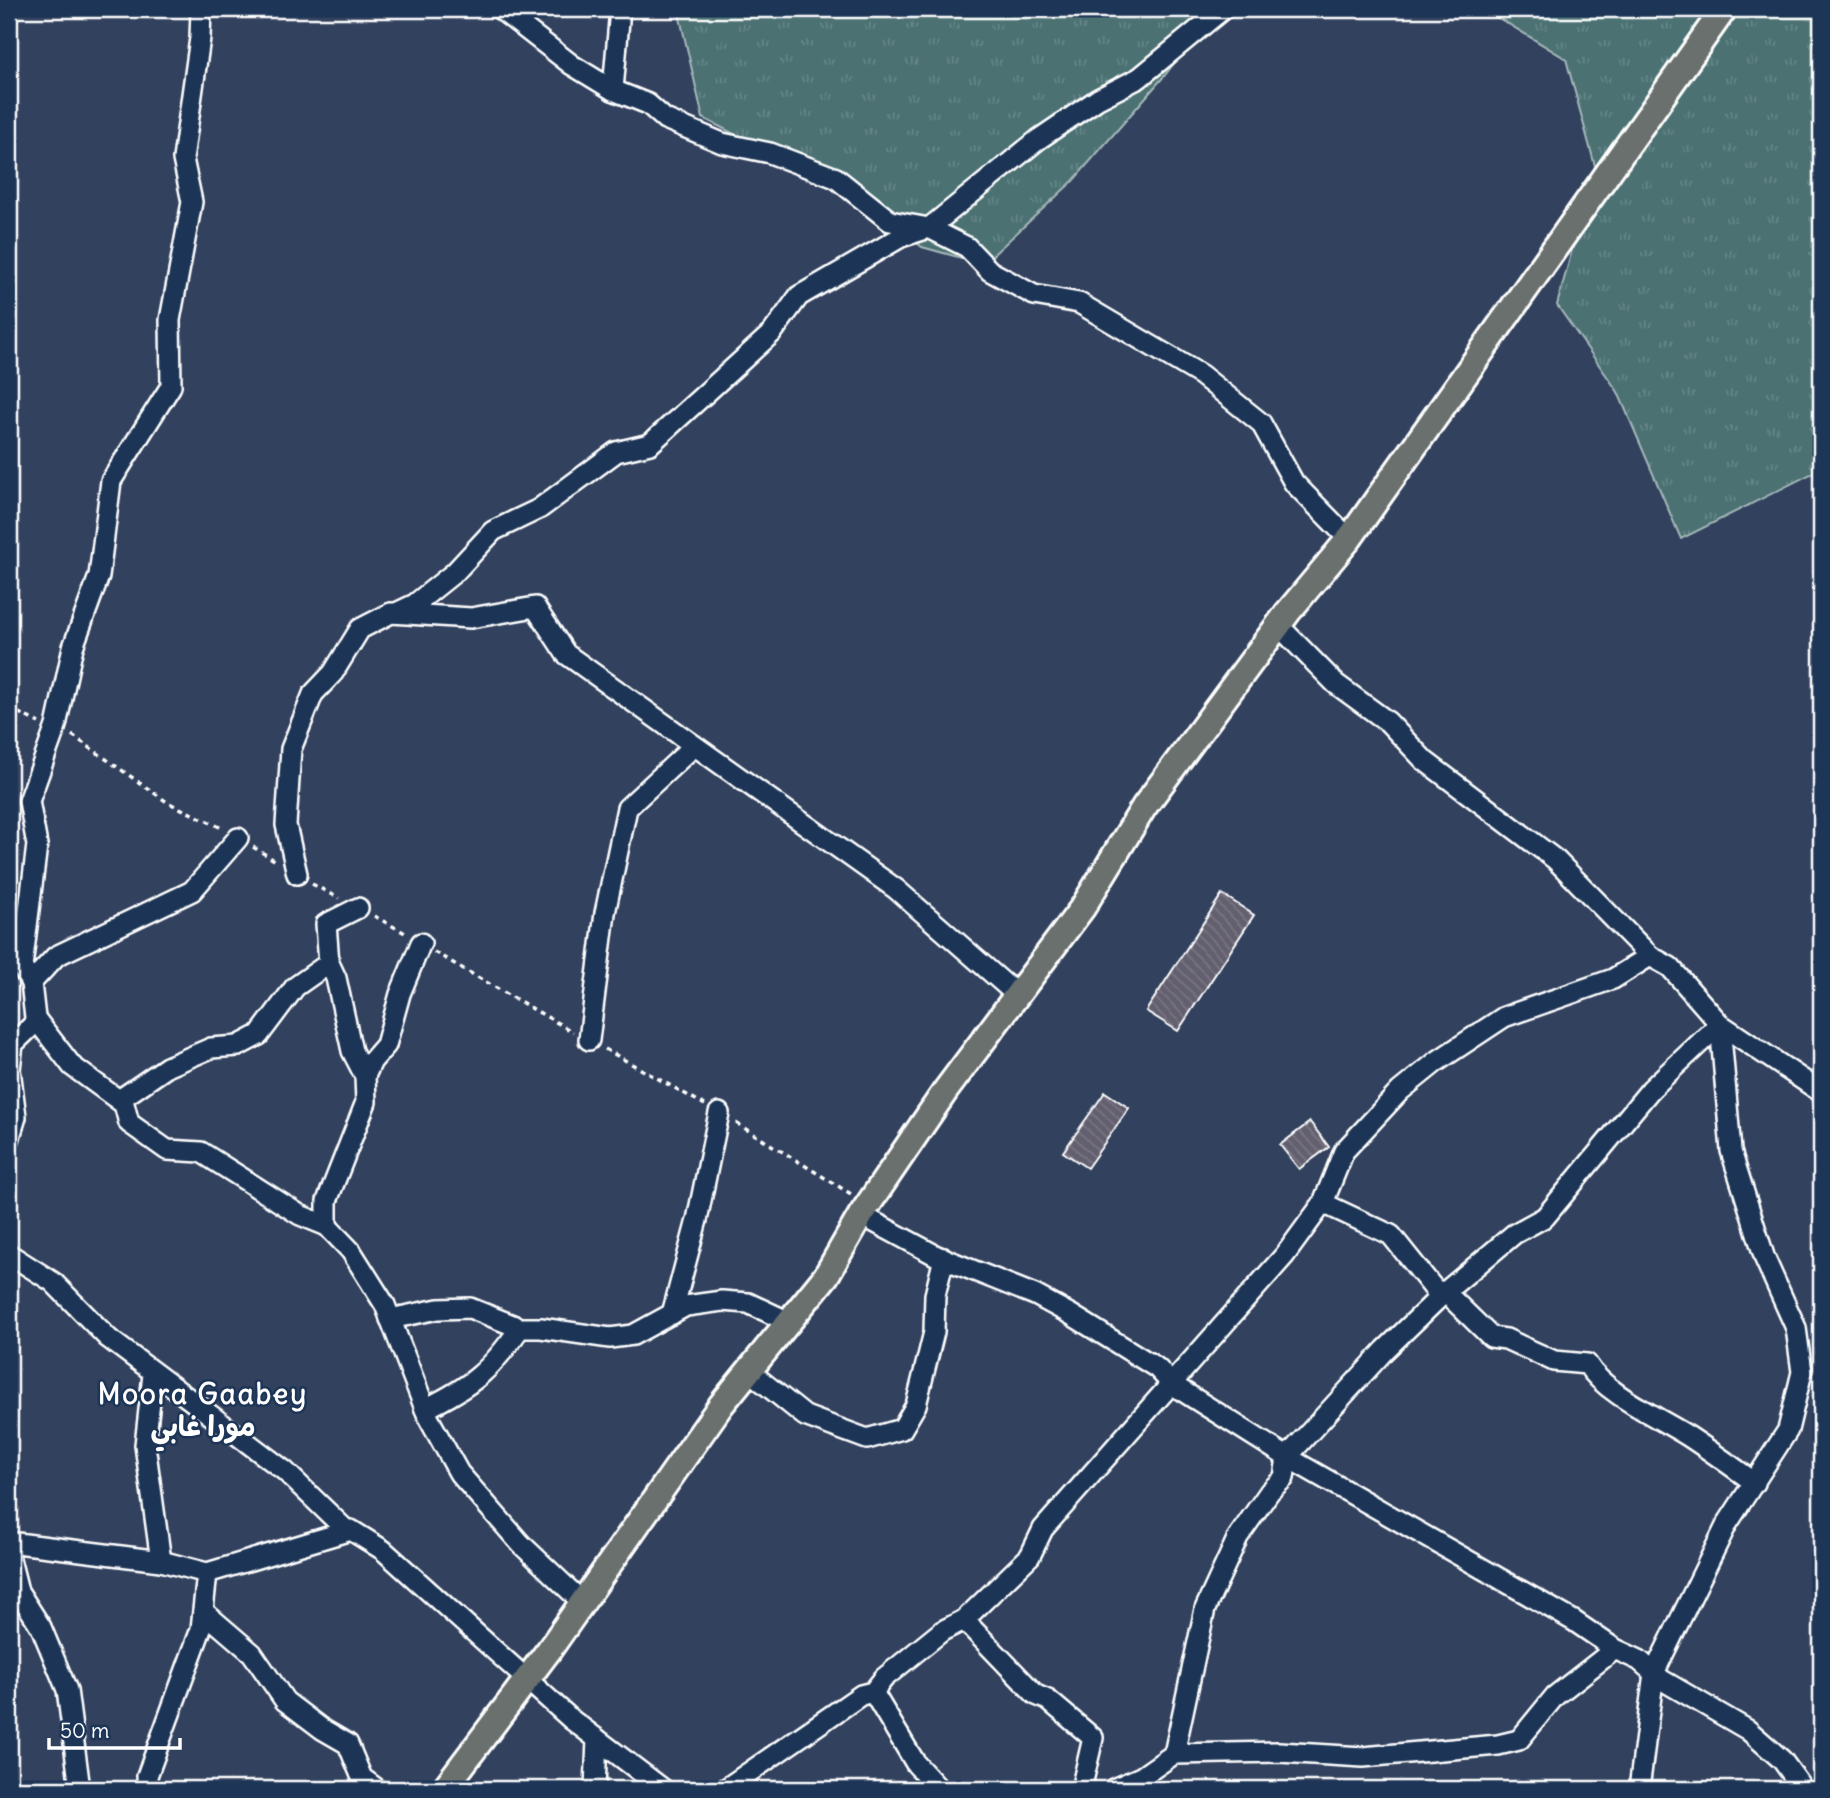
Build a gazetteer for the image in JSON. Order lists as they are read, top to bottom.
{
  "districts": ["Moora Gaabey مورا غابي"],
  "scale_bar": "50 m"
}
